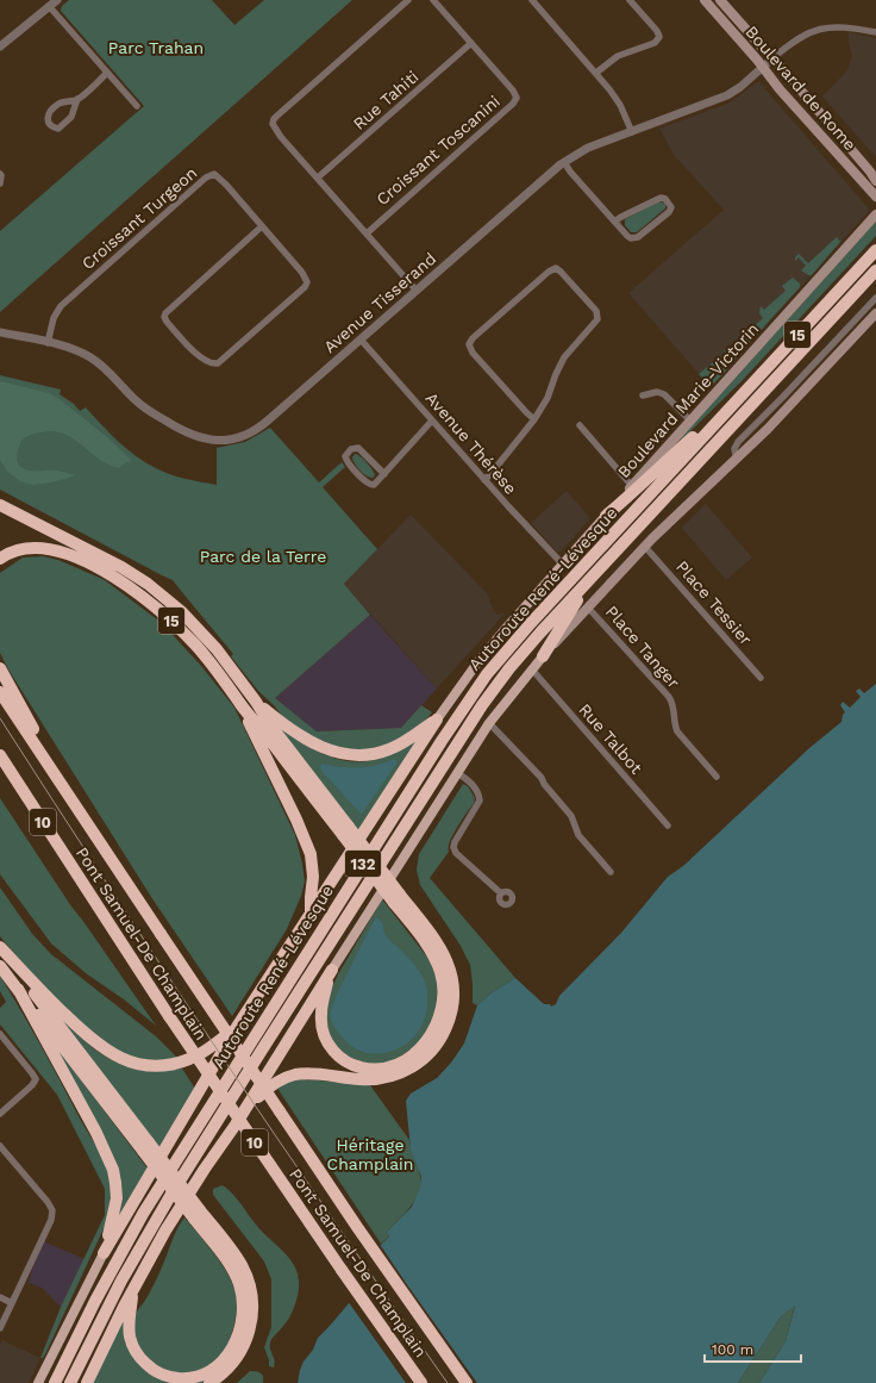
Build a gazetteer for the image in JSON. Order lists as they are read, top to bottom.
{
  "streets": {
    "highway": [
      "15",
      "Autoroute René-Lévesque",
      "10",
      "132",
      "Pont Samuel-De Champlain"
    ],
    "main road": ["Boulevard de Rome", "Boulevard Marie-Victorin"],
    "street": [
      "Rue Tahiti",
      "Croissant Toscanini",
      "Croissant Turgeon",
      "Avenue Tisserand",
      "Avenue Thérèse",
      "Place Tessier",
      "Place Tanger",
      "Rue Talbot"
    ]
  },
  "crossings": [
    ["Boulevard de Rome", "Avenue Tisserand"],
    ["Rue Tahiti", "Croissant Toscanini"],
    ["Croissant Turgeon", "Avenue Tisserand"],
    ["Avenue Tisserand", "Avenue Thérèse"],
    ["Boulevard Marie-Victorin", "Avenue Thérèse"],
    ["10", "Pont Samuel-De Champlain"]
  ],
  "parks": ["Parc Trahan", "Parc de la Terre", "Héritage Champlain"],
  "scale_bar": "100 m"
}
